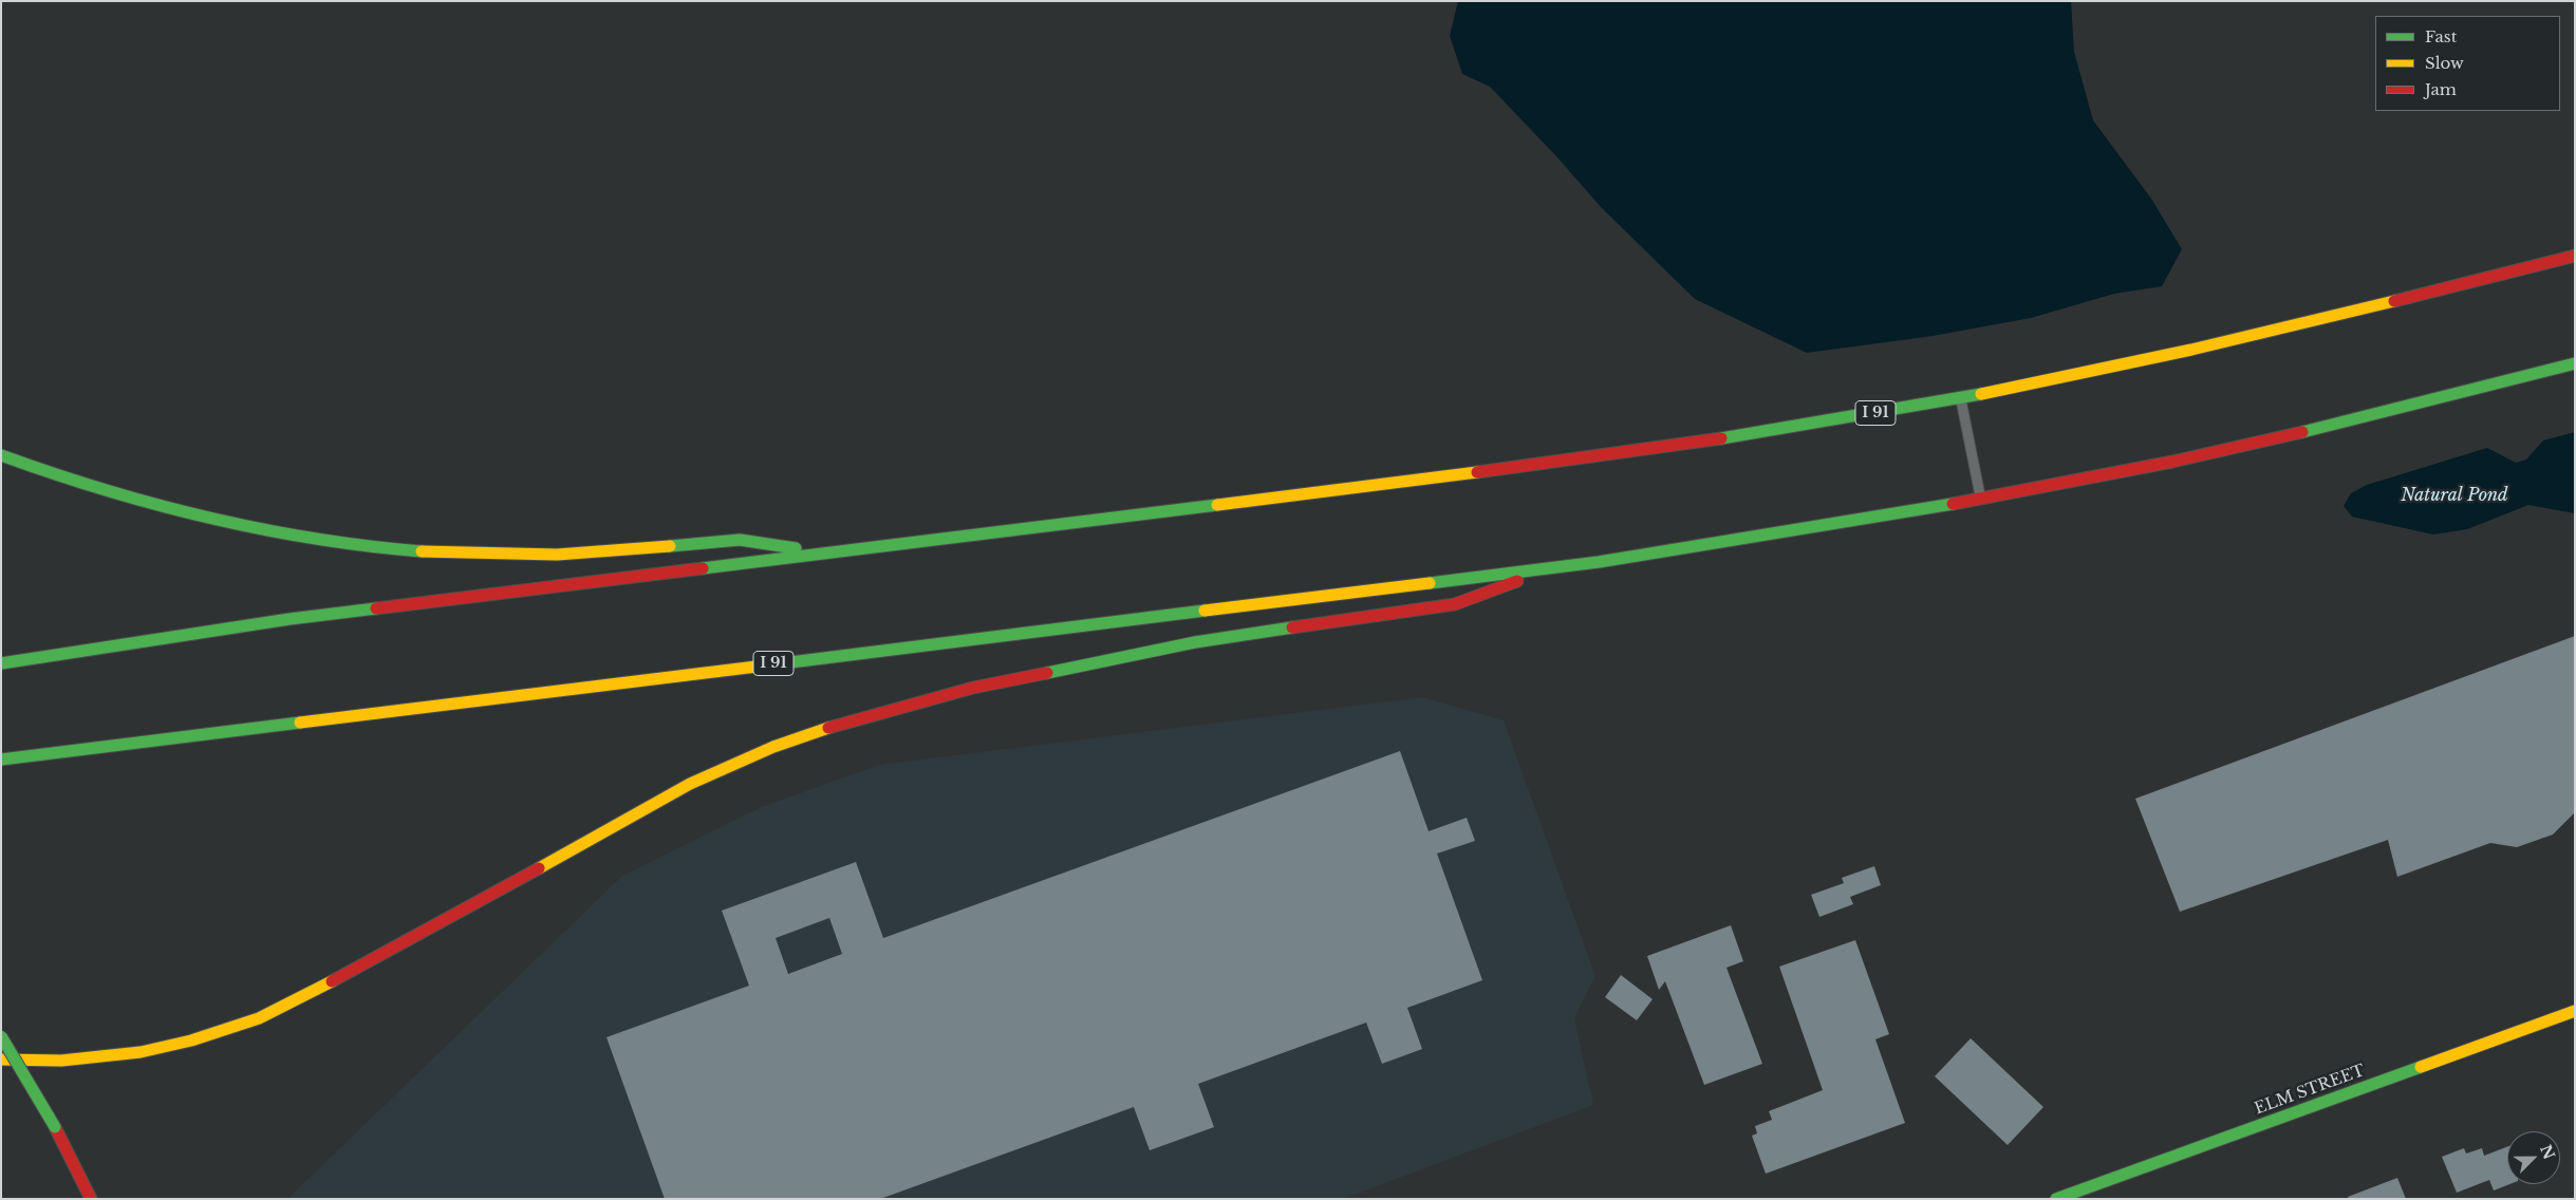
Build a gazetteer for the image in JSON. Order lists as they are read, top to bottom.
{
  "streets": {
    "main road": ["I 91", "ELM STREET"]
  },
  "water": ["Natural Pond"],
  "legend": ["Fast", "Slow", "Jam"],
  "north": "top right"
}
